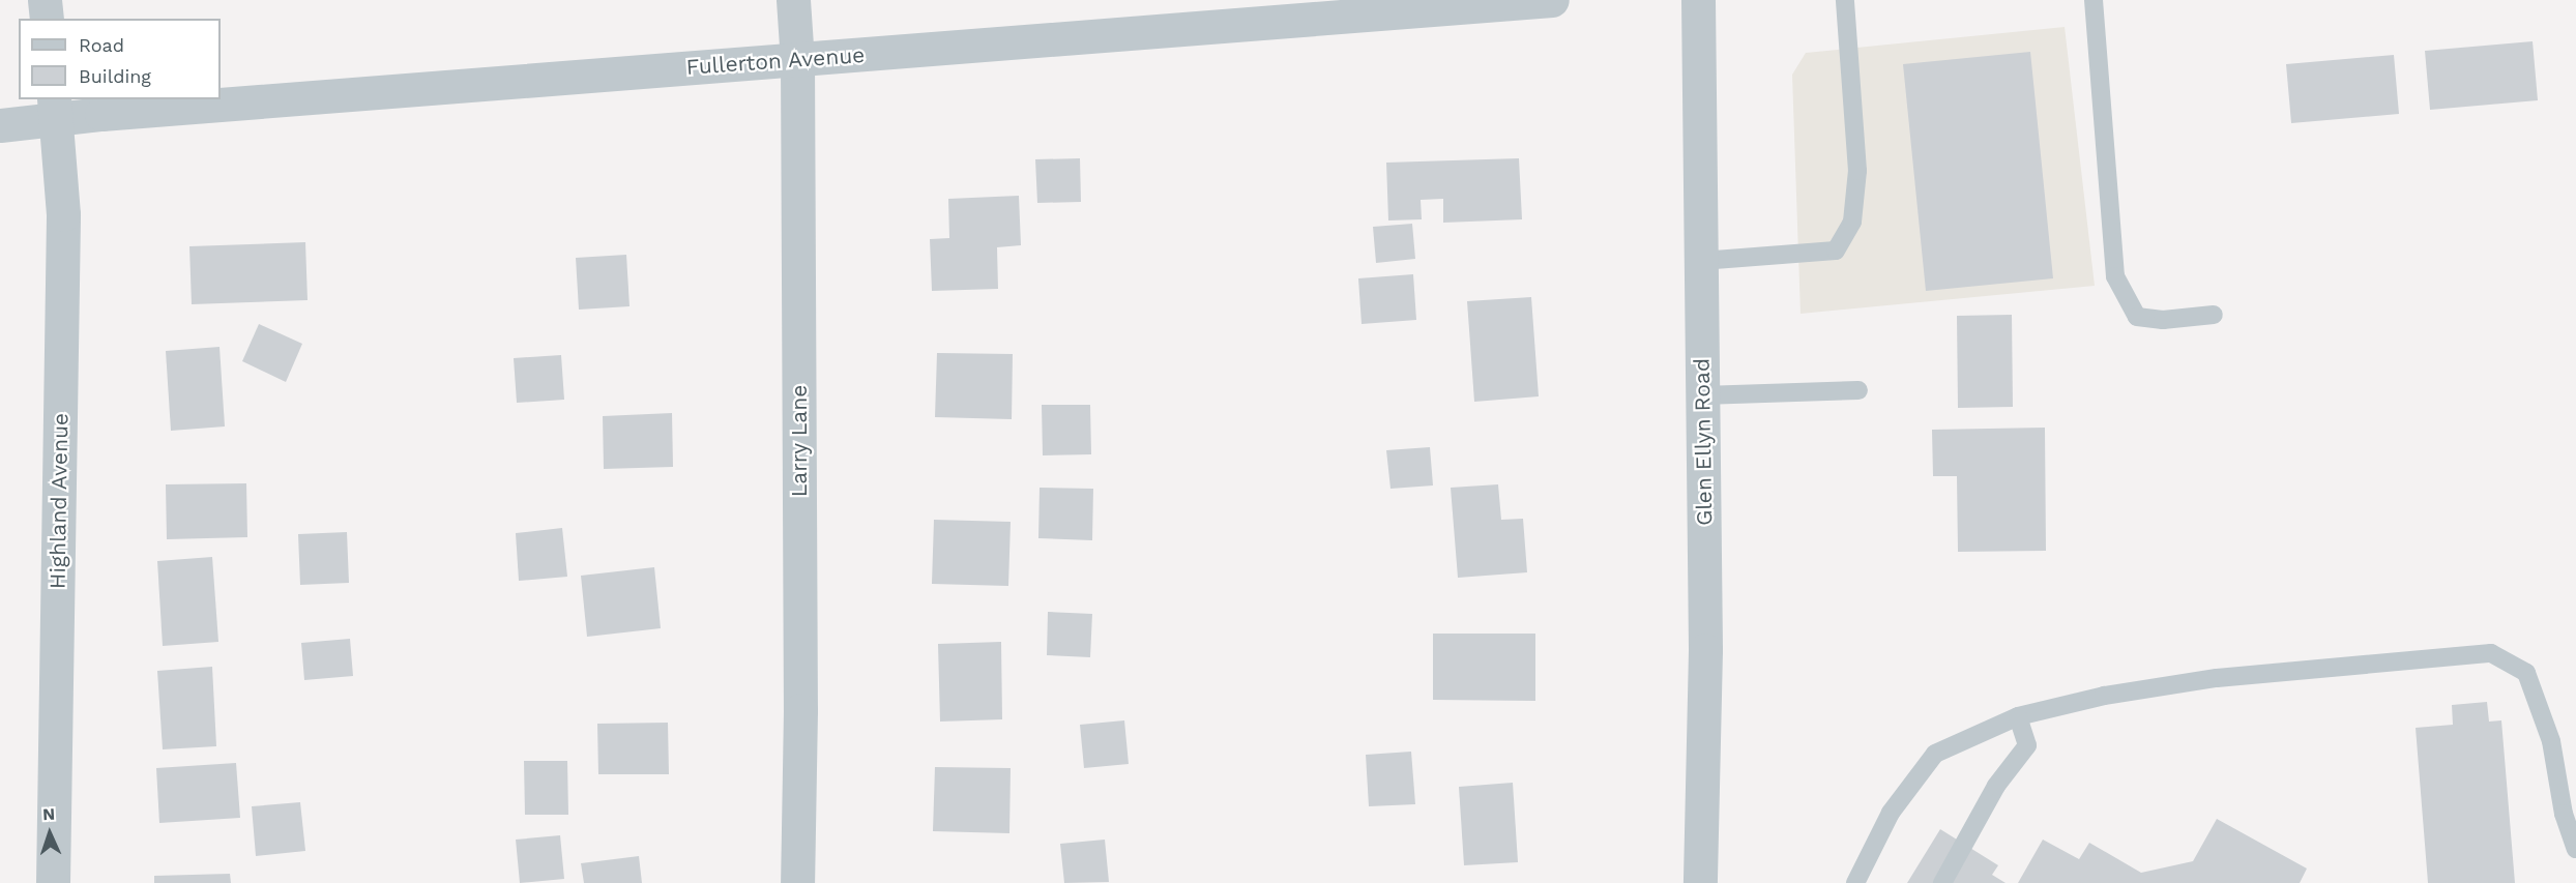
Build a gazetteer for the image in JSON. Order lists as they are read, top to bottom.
{
  "streets": {
    "street": [
      "Fullerton Avenue",
      "Larry Lane",
      "Glen Ellyn Road",
      "Highland Avenue"
    ]
  },
  "crossings": [
    ["Fullerton Avenue", "Larry Lane"],
    ["Fullerton Avenue", "Highland Avenue"]
  ],
  "legend": ["Road", "Building"],
  "north": "top"
}
